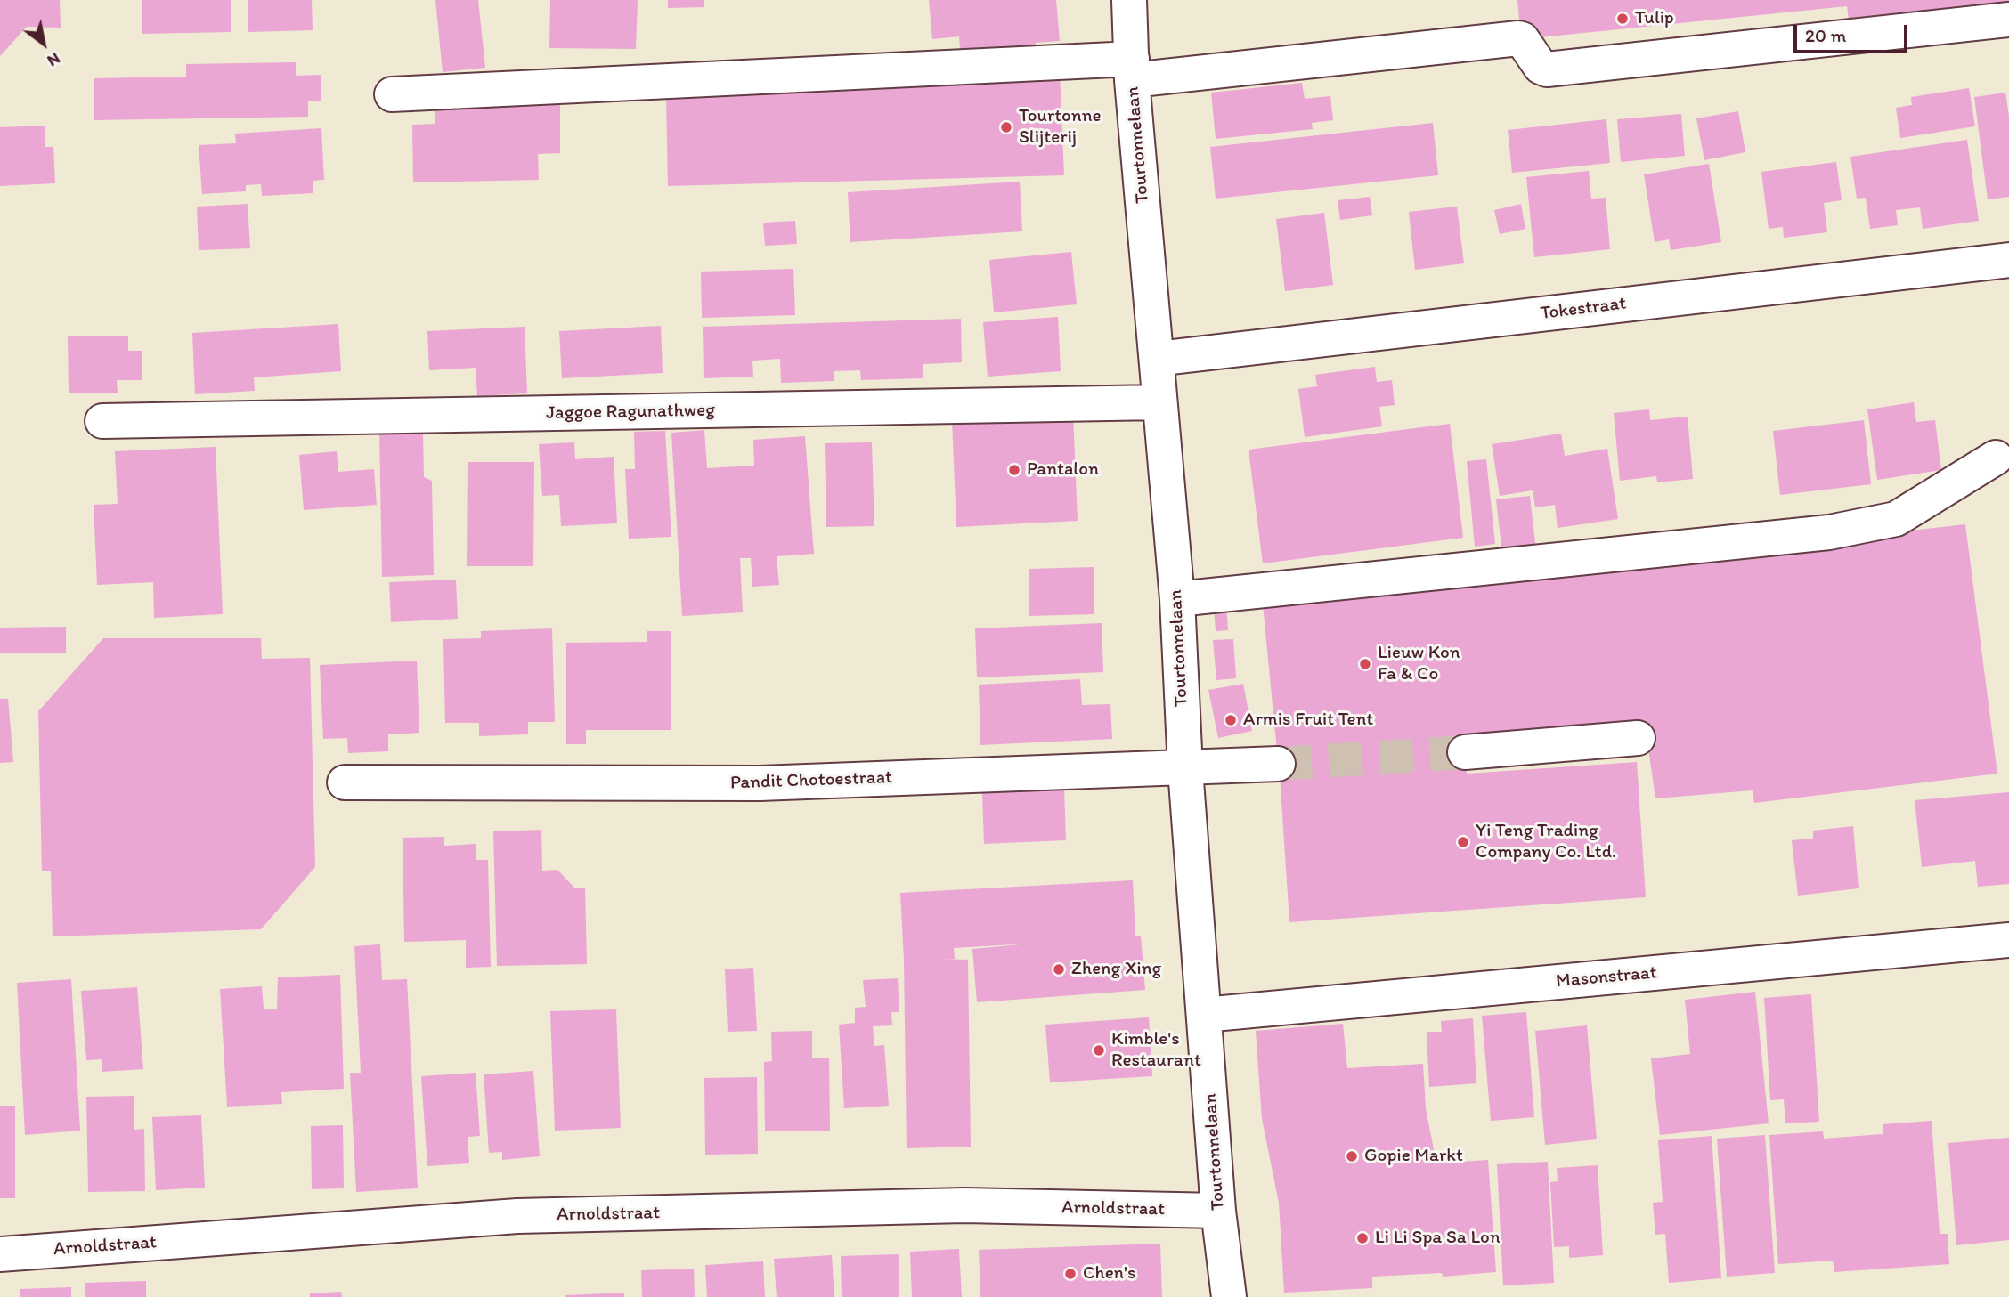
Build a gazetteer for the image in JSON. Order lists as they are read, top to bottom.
{
  "streets": {
    "street": [
      "Tourtonnelaan",
      "Tokestraat",
      "Jaggoe Ragunathweg",
      "Pandit Chotoestraat",
      "Masonstraat",
      "Arnoldstraat"
    ]
  },
  "crossings": [
    ["Tourtonnelaan", "Tokestraat"],
    ["Tourtonnelaan", "Jaggoe Ragunathweg"],
    ["Tourtonnelaan", "Pandit Chotoestraat"],
    ["Tourtonnelaan", "Masonstraat"],
    ["Tourtonnelaan", "Arnoldstraat"]
  ],
  "places": [
    "Tulip",
    "Tourtonne Slijterij",
    "Pantalon",
    "Lieuw Kon Fa & Co",
    "Armis Fruit Tent",
    "Yi Teng Trading Company Co. Ltd.",
    "Zheng Xing",
    "Kimble's Restaurant",
    "Gopie Markt",
    "Li Li Spa Sa Lon",
    "Chen's"
  ],
  "scale_bar": "20 m",
  "north": "bottom right"
}
